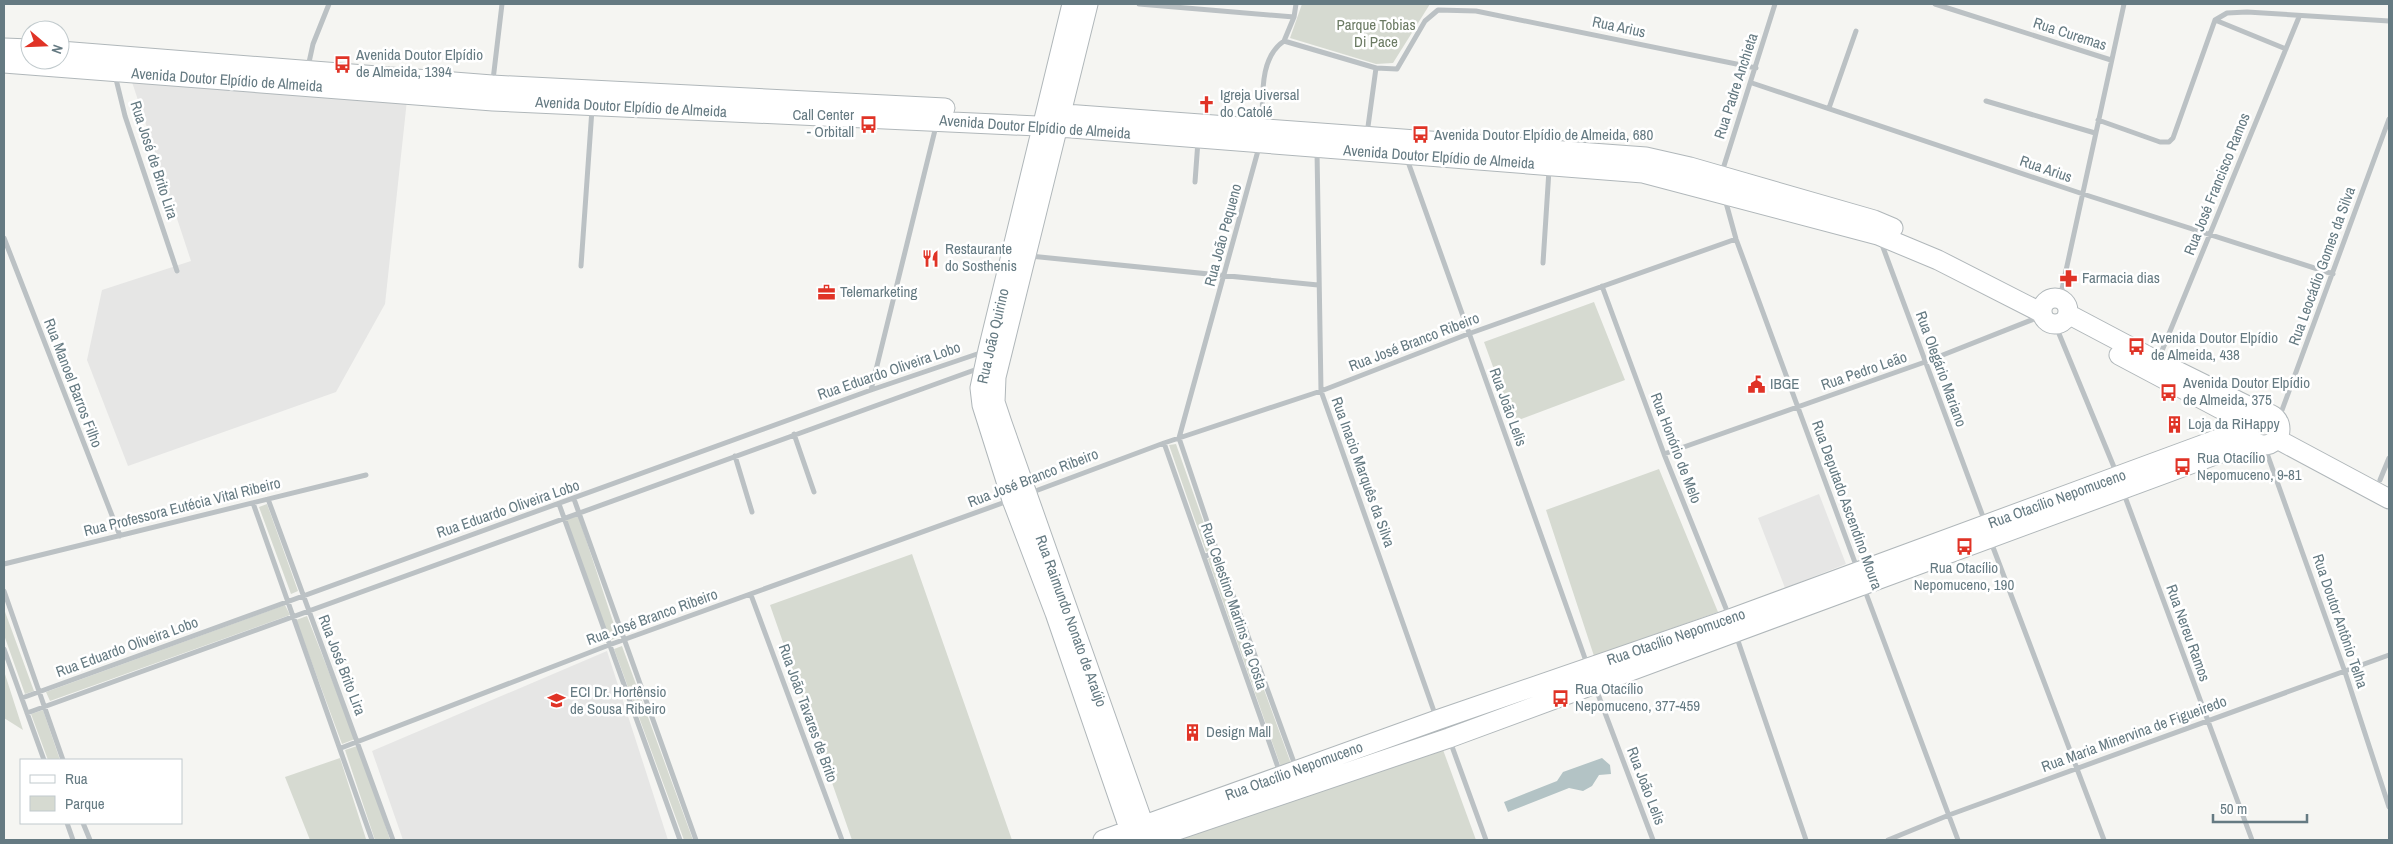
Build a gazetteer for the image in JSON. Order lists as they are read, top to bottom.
{
  "streets": {
    "main road": [
      "Avenida Doutor Elpídio de Almeida",
      "Rua João Quirino",
      "Rua Otacílio Nepomuceno",
      "Rua Raimundo Nonato de Araújo"
    ],
    "street": [
      "Rua Arius",
      "Rua Curemas",
      "Rua Padre Anchieta",
      "Rua José de Brito Lira",
      "Rua José Francisco Ramos",
      "Rua João Pequeno",
      "Rua Leocádio Gomes da Silva",
      "Rua José Branco Ribeiro",
      "Rua Olegário Mariano",
      "Rua Eduardo Oliveira Lobo",
      "Rua Pedro Leão",
      "Rua Manoel Barros Filho",
      "Rua João Lelis",
      "Rua Honório de Melo",
      "Rua Inacio Marquês da Silva",
      "Rua Deputado Ascendino Moura",
      "Rua Professora Eutécia Vital Ribeiro",
      "Rua Celestino Martins da Costa",
      "Rua Doutor Antônio Telha",
      "Rua Nereu Ramos",
      "Rua José Brito Lira",
      "Rua João Tavares de Brito",
      "Rua Maria Minervina de Figueiredo"
    ]
  },
  "crossings": [
    ["Rua Arius", "Rua Padre Anchieta"],
    ["Rua Arius", "Rua José Francisco Ramos"],
    ["Rua Arius", "Rua Leocádio Gomes da Silva"],
    ["Avenida Doutor Elpídio de Almeida", "Rua Padre Anchieta"],
    ["Avenida Doutor Elpídio de Almeida", "Rua José de Brito Lira"],
    ["Avenida Doutor Elpídio de Almeida", "Rua José Francisco Ramos"],
    ["Avenida Doutor Elpídio de Almeida", "Rua João Pequeno"],
    ["Avenida Doutor Elpídio de Almeida", "Rua Leocádio Gomes da Silva"],
    ["Avenida Doutor Elpídio de Almeida", "Rua João Quirino"],
    ["Avenida Doutor Elpídio de Almeida", "Rua Olegário Mariano"],
    ["Avenida Doutor Elpídio de Almeida", "Rua Pedro Leão"],
    ["Avenida Doutor Elpídio de Almeida", "Rua João Lelis"],
    ["Avenida Doutor Elpídio de Almeida", "Rua Inacio Marquês da Silva"],
    ["Avenida Doutor Elpídio de Almeida", "Rua Otacílio Nepomuceno"],
    ["Avenida Doutor Elpídio de Almeida", "Rua Deputado Ascendino Moura"],
    ["Avenida Doutor Elpídio de Almeida", "Rua Doutor Antônio Telha"],
    ["Avenida Doutor Elpídio de Almeida", "Rua Nereu Ramos"],
    ["Rua Padre Anchieta", "Rua Deputado Ascendino Moura"],
    ["Rua João Pequeno", "Rua José Branco Ribeiro"],
    ["Rua João Pequeno", "Rua Celestino Martins da Costa"],
    ["Rua Leocádio Gomes da Silva", "Rua Otacílio Nepomuceno"],
    ["Rua Leocádio Gomes da Silva", "Rua Doutor Antônio Telha"],
    ["Rua João Quirino", "Rua Eduardo Oliveira Lobo"],
    ["Rua João Quirino", "Rua Raimundo Nonato de Araújo"],
    ["Rua José Branco Ribeiro", "Rua João Lelis"],
    ["Rua José Branco Ribeiro", "Rua Honório de Melo"],
    ["Rua José Branco Ribeiro", "Rua Inacio Marquês da Silva"],
    ["Rua José Branco Ribeiro", "Rua Deputado Ascendino Moura"],
    ["Rua José Branco Ribeiro", "Rua Celestino Martins da Costa"],
    ["Rua José Branco Ribeiro", "Rua Raimundo Nonato de Araújo"],
    ["Rua José Branco Ribeiro", "Rua José Brito Lira"],
    ["Rua José Branco Ribeiro", "Rua João Tavares de Brito"],
    ["Rua Olegário Mariano", "Rua Pedro Leão"],
    ["Rua Olegário Mariano", "Rua Otacílio Nepomuceno"],
    ["Rua Olegário Mariano", "Rua Maria Minervina de Figueiredo"],
    ["Rua Eduardo Oliveira Lobo", "Rua José Brito Lira"],
    ["Rua Pedro Leão", "Rua Honório de Melo"],
    ["Rua Pedro Leão", "Rua Deputado Ascendino Moura"],
    ["Rua Pedro Leão", "Rua Nereu Ramos"],
    ["Rua Manoel Barros Filho", "Rua Professora Eutécia Vital Ribeiro"],
    ["Rua João Lelis", "Rua Otacílio Nepomuceno"],
    ["Rua Honório de Melo", "Rua Otacílio Nepomuceno"],
    ["Rua Inacio Marquês da Silva", "Rua Otacílio Nepomuceno"],
    ["Rua Otacílio Nepomuceno", "Rua Deputado Ascendino Moura"],
    ["Rua Otacílio Nepomuceno", "Rua Celestino Martins da Costa"],
    ["Rua Otacílio Nepomuceno", "Rua Raimundo Nonato de Araújo"],
    ["Rua Otacílio Nepomuceno", "Rua Doutor Antônio Telha"],
    ["Rua Otacílio Nepomuceno", "Rua Nereu Ramos"],
    ["Rua Deputado Ascendino Moura", "Rua Maria Minervina de Figueiredo"],
    ["Rua Professora Eutécia Vital Ribeiro", "Rua José Brito Lira"],
    ["Rua Doutor Antônio Telha", "Rua Maria Minervina de Figueiredo"],
    ["Rua Nereu Ramos", "Rua Maria Minervina de Figueiredo"]
  ],
  "parks": ["Parque Tobias Di Pace"],
  "places": {
    "bus stop": [
      "Avenida Doutor Elpídio de Almeida, 1394",
      "Call Center - Orbitall",
      "Avenida Doutor Elpídio de Almeida, 680",
      "Avenida Doutor Elpídio de Almeida, 438",
      "Avenida Doutor Elpídio de Almeida, 375",
      "Rua Otacílio Nepomuceno, 9-81",
      "Rua Otacílio Nepomuceno, 190",
      "Rua Otacílio Nepomuceno, 377-459"
    ],
    "church": ["Igreja Uiversal do Catolé"],
    "restaurant": ["Restaurante do Sosthenis"],
    "pharmacy": ["Farmacia dias"],
    "office": ["Telemarketing"],
    "public building": ["IBGE"],
    "building": ["Loja da RiHappy", "Design Mall"],
    "school or university": ["ECI Dr. Hortênsio de Sousa Ribeiro"]
  },
  "legend": ["Rua", "Parque"],
  "scale_bar": "50 m",
  "north": "right"
}
